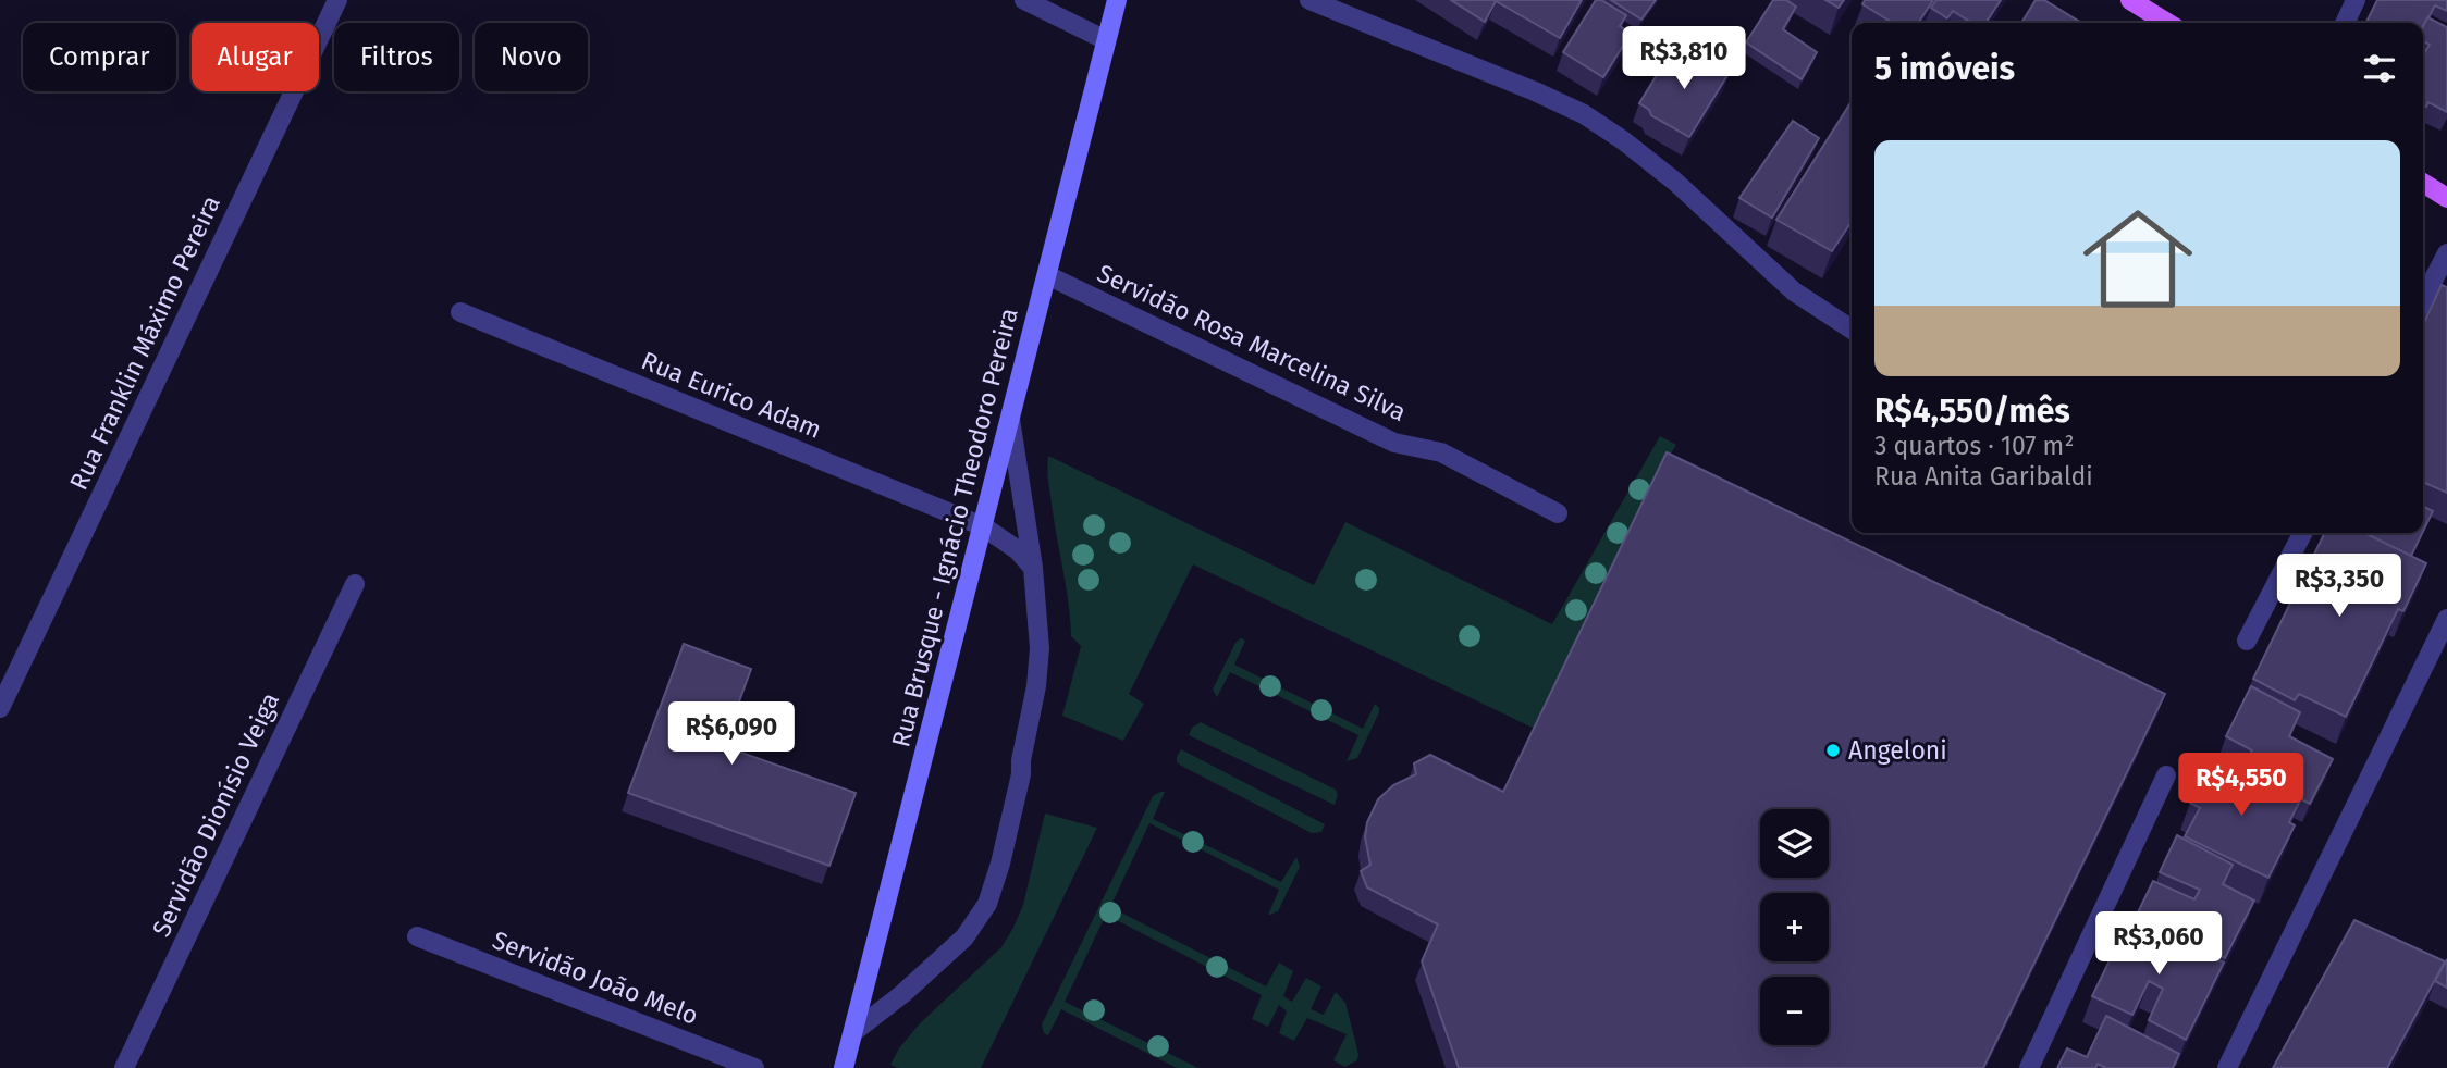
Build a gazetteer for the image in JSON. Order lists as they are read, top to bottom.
{
  "streets": {
    "main road": ["Rua Brusque - Ignácio Theodoro Pereira"],
    "street": [
      "Rua Franklin Máximo Pereira",
      "Servidão Rosa Marcelina Silva",
      "Rua Eurico Adam",
      "Servidão Dionísio Veiga",
      "Servidão João Melo"
    ]
  },
  "crossings": [
    ["Servidão Rosa Marcelina Silva", "Rua Brusque - Ignácio Theodoro Pereira"],
    ["Rua Eurico Adam", "Rua Brusque - Ignácio Theodoro Pereira"]
  ],
  "places": ["Angeloni"],
  "page": {
    "chip": [
      "Comprar",
      "Alugar",
      "Filtros",
      "Novo"
    ],
    "heading": "5 imóveis",
    "price": [
      "R$3,810",
      "R$3,350",
      "R$6,090",
      "R$4,550",
      "R$3,060"
    ],
    "list": [
      {
        "name": "R$4,550/mês",
        "note": "3 quartos · 107 m² · Rua Anita Garibaldi"
      }
    ],
    "map_buttons": ["+", "−"]
  }
}
